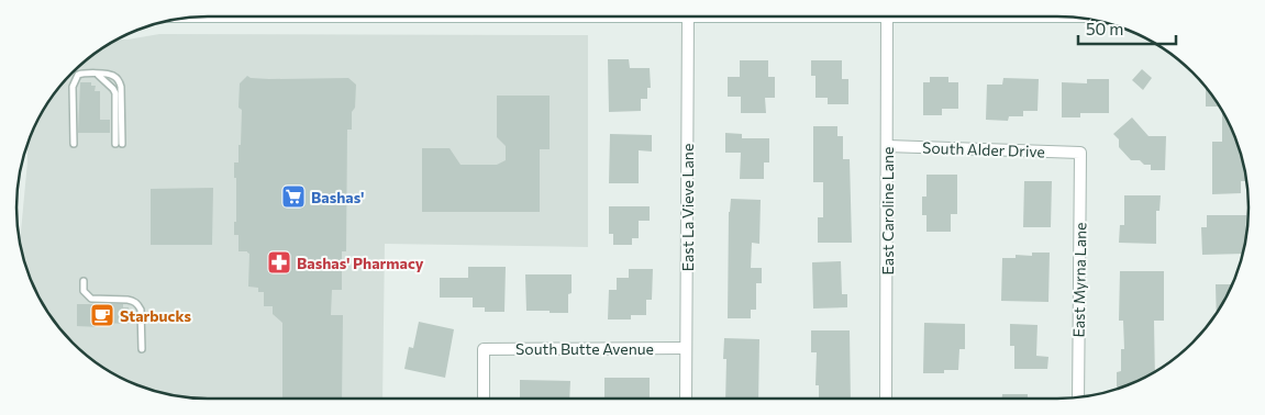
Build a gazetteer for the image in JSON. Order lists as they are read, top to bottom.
{
  "streets": {
    "street": [
      "South Alder Drive",
      "East La Vieve Lane",
      "East Caroline Lane",
      "East Myrna Lane",
      "South Butte Avenue"
    ]
  },
  "crossings": [
    ["South Alder Drive", "East Caroline Lane"],
    ["South Alder Drive", "East Myrna Lane"],
    ["East La Vieve Lane", "South Butte Avenue"]
  ],
  "places": {
    "supermarket": ["Bashas'"],
    "pharmacy": ["Bashas' Pharmacy"],
    "cafe": ["Starbucks"]
  },
  "scale_bar": "50 m"
}
